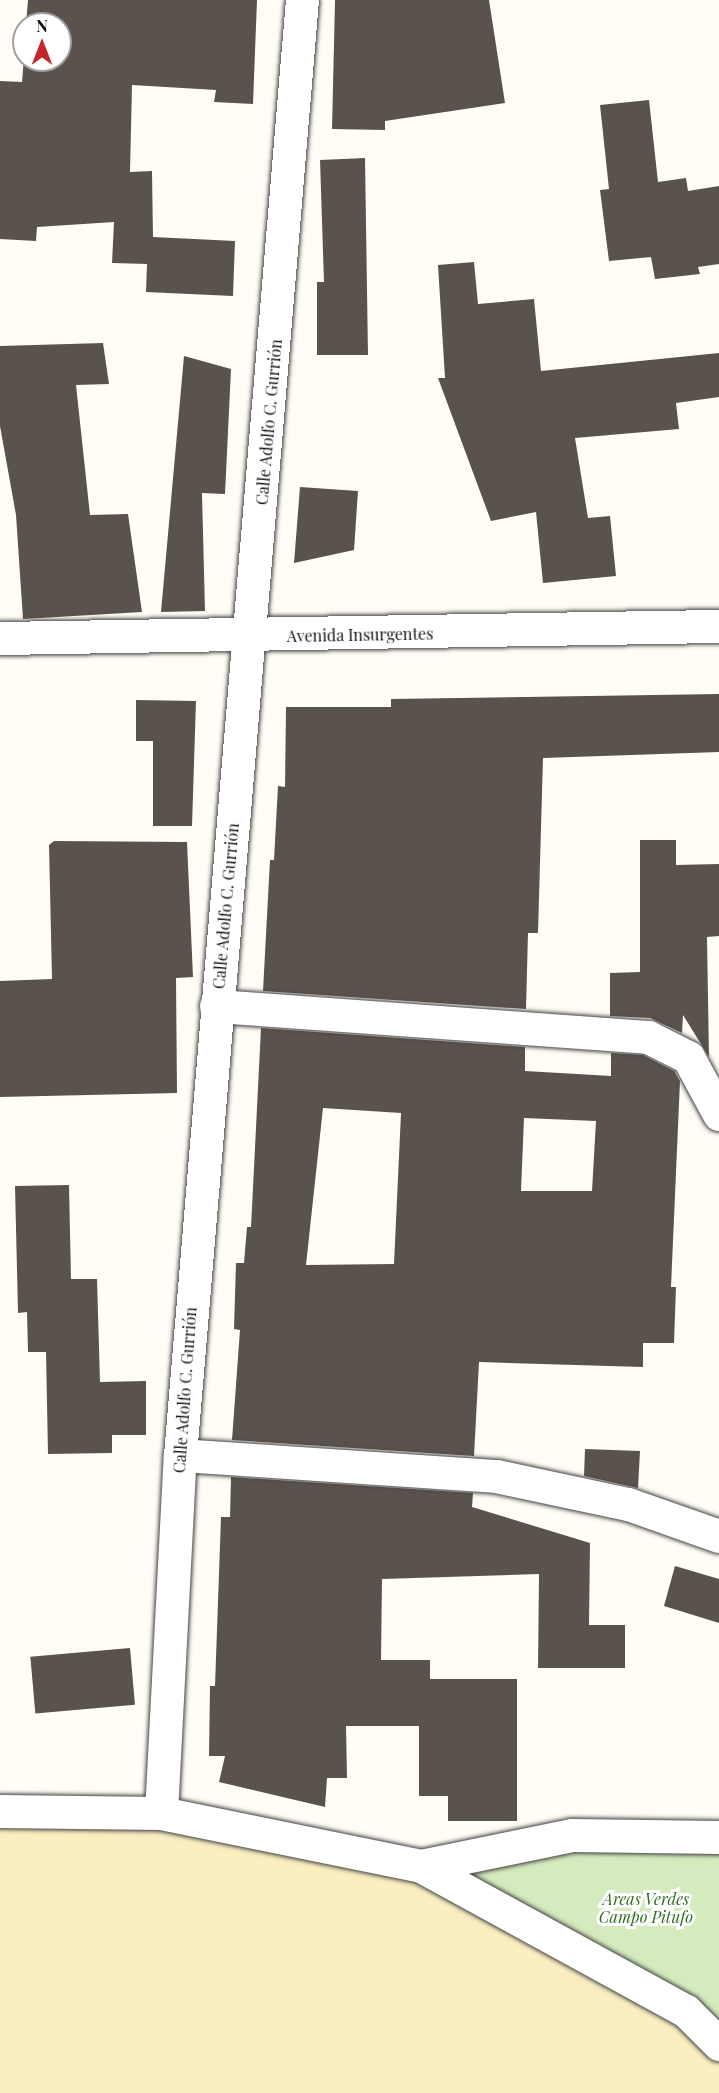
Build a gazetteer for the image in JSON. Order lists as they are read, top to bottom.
{
  "streets": {
    "street": ["Calle Adolfo C. Gurrión", "Avenida Insurgentes"]
  },
  "crossings": [
    ["Calle Adolfo C. Gurrión", "Avenida Insurgentes"]
  ],
  "parks": ["Areas Verdes Campo Pitufo"],
  "north": "top"
}
